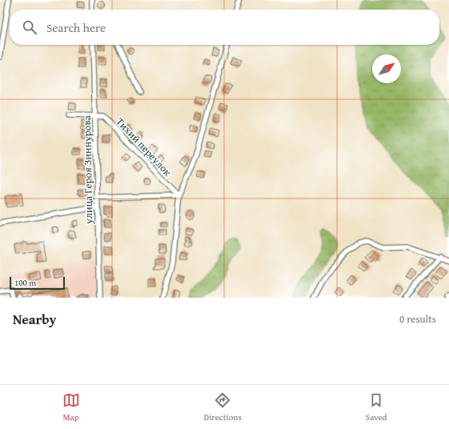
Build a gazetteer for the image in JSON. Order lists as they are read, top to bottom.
{
  "streets": {
    "street": ["Тихий переулок", "улица Героя Зиннурова"]
  },
  "crossings": [
    ["Тихий переулок", "улица Героя Зиннурова"]
  ],
  "scale_bar": "100 m",
  "north": "top right",
  "page": {
    "search": "Search here",
    "scale": "100 m",
    "heading": ["Nearby", "0 results"],
    "nav": ["Map", "Directions", "Saved"]
  }
}
